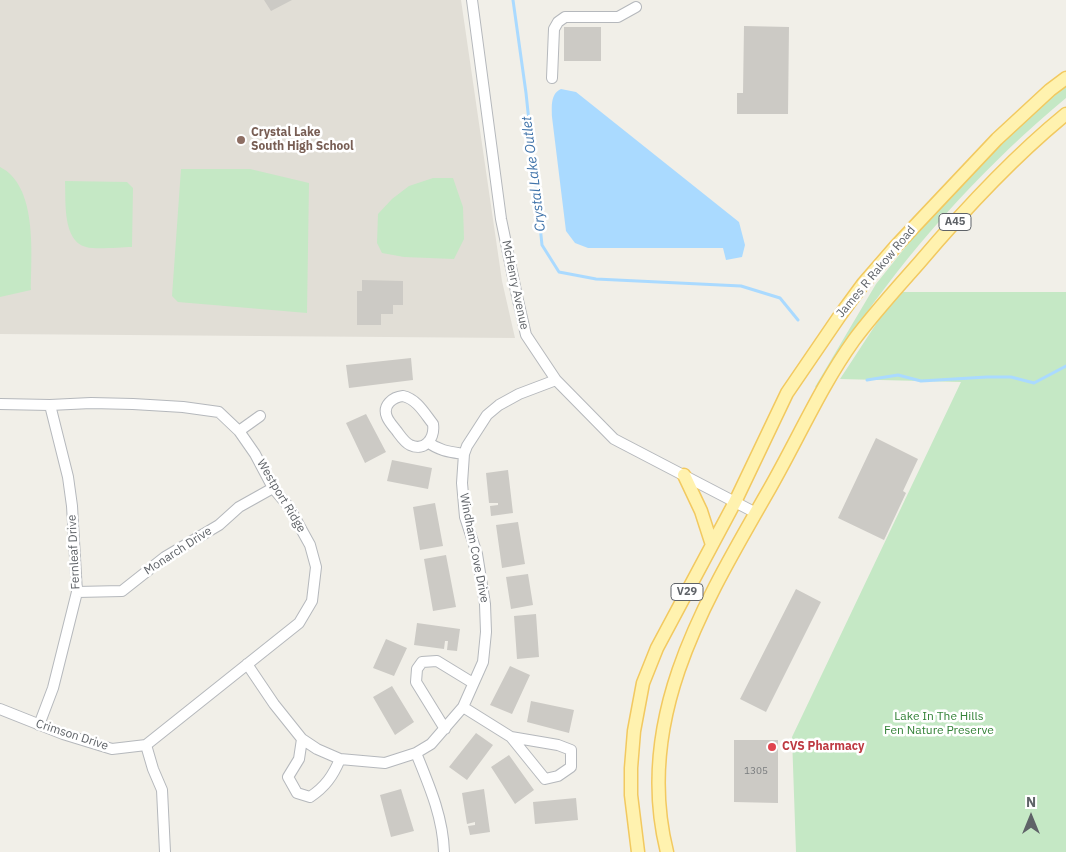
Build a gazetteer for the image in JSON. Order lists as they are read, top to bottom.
{
  "streets": {
    "main road": ["A45", "James R Rakow Road", "V29"],
    "street": [
      "McHenry Avenue",
      "Westport Ridge",
      "Windham Cove Drive",
      "Monarch Drive",
      "Fernleaf Drive",
      "Crimson Drive"
    ]
  },
  "crossings": [
    ["James R Rakow Road", "McHenry Avenue"],
    ["James R Rakow Road", "V29"],
    ["McHenry Avenue", "Windham Cove Drive"],
    ["McHenry Avenue", "V29"],
    ["Westport Ridge", "Windham Cove Drive"],
    ["Westport Ridge", "Monarch Drive"],
    ["Westport Ridge", "Fernleaf Drive"],
    ["Westport Ridge", "Crimson Drive"],
    ["Monarch Drive", "Fernleaf Drive"],
    ["Fernleaf Drive", "Crimson Drive"]
  ],
  "water": ["Crystal Lake Outlet"],
  "parks": ["Lake In The Hills Fen Nature Preserve"],
  "places": ["Crystal Lake South High School", "CVS Pharmacy"],
  "house_numbers": ["1305"],
  "north": "top"
}
